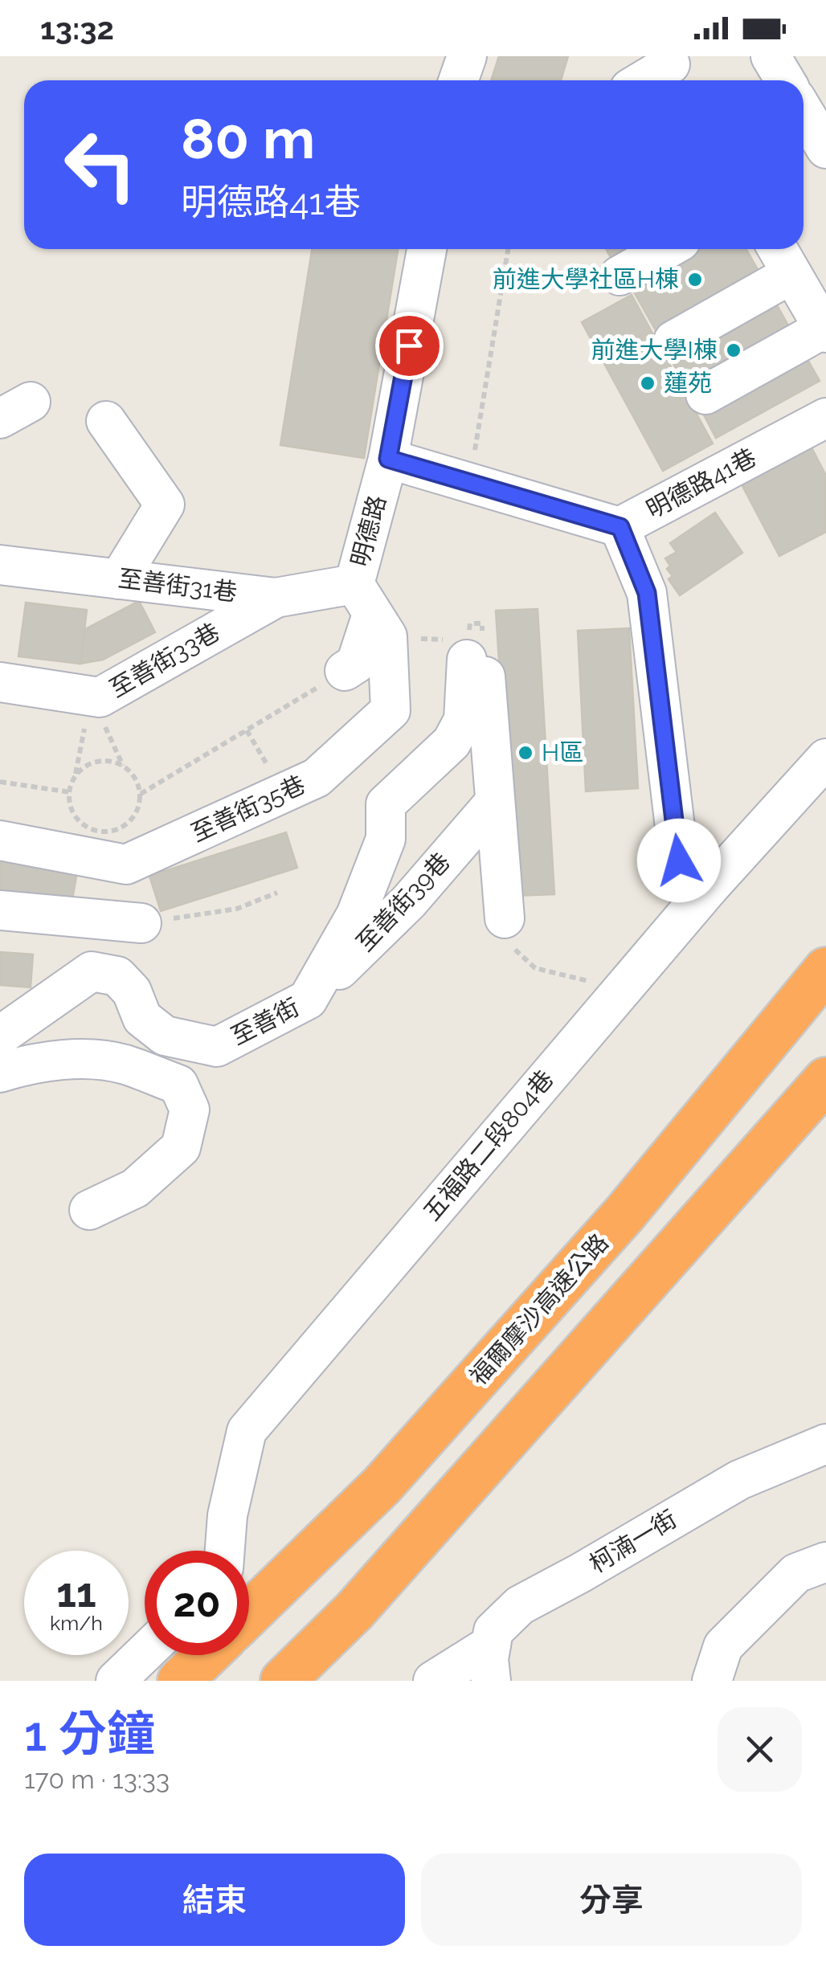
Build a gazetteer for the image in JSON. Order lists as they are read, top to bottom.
{
  "streets": {
    "highway": ["福爾摩沙高速公路"],
    "street": [
      "明德路41巷",
      "明德路",
      "至善街31巷",
      "至善街33巷",
      "至善街35巷",
      "至善街39巷",
      "至善街",
      "五福路二段804巷",
      "柯湳一街"
    ]
  },
  "crossings": [
    ["明德路41巷", "明德路"],
    ["明德路", "至善街31巷"],
    ["明德路", "至善街35巷"],
    ["至善街31巷", "至善街33巷"],
    ["至善街31巷", "至善街35巷"],
    ["至善街39巷", "至善街"]
  ],
  "places": [
    "前進大學社區H棟",
    "前進大學I棟",
    "蓮苑",
    "H區"
  ],
  "page": {
    "status": "13:32",
    "turn": ["80 m", "明德路41巷"],
    "speed": "11 km/h",
    "limit": "20",
    "heading": ["1 分鐘", "170 m · 13:33"],
    "buttons": ["結束", "分享"]
  }
}
